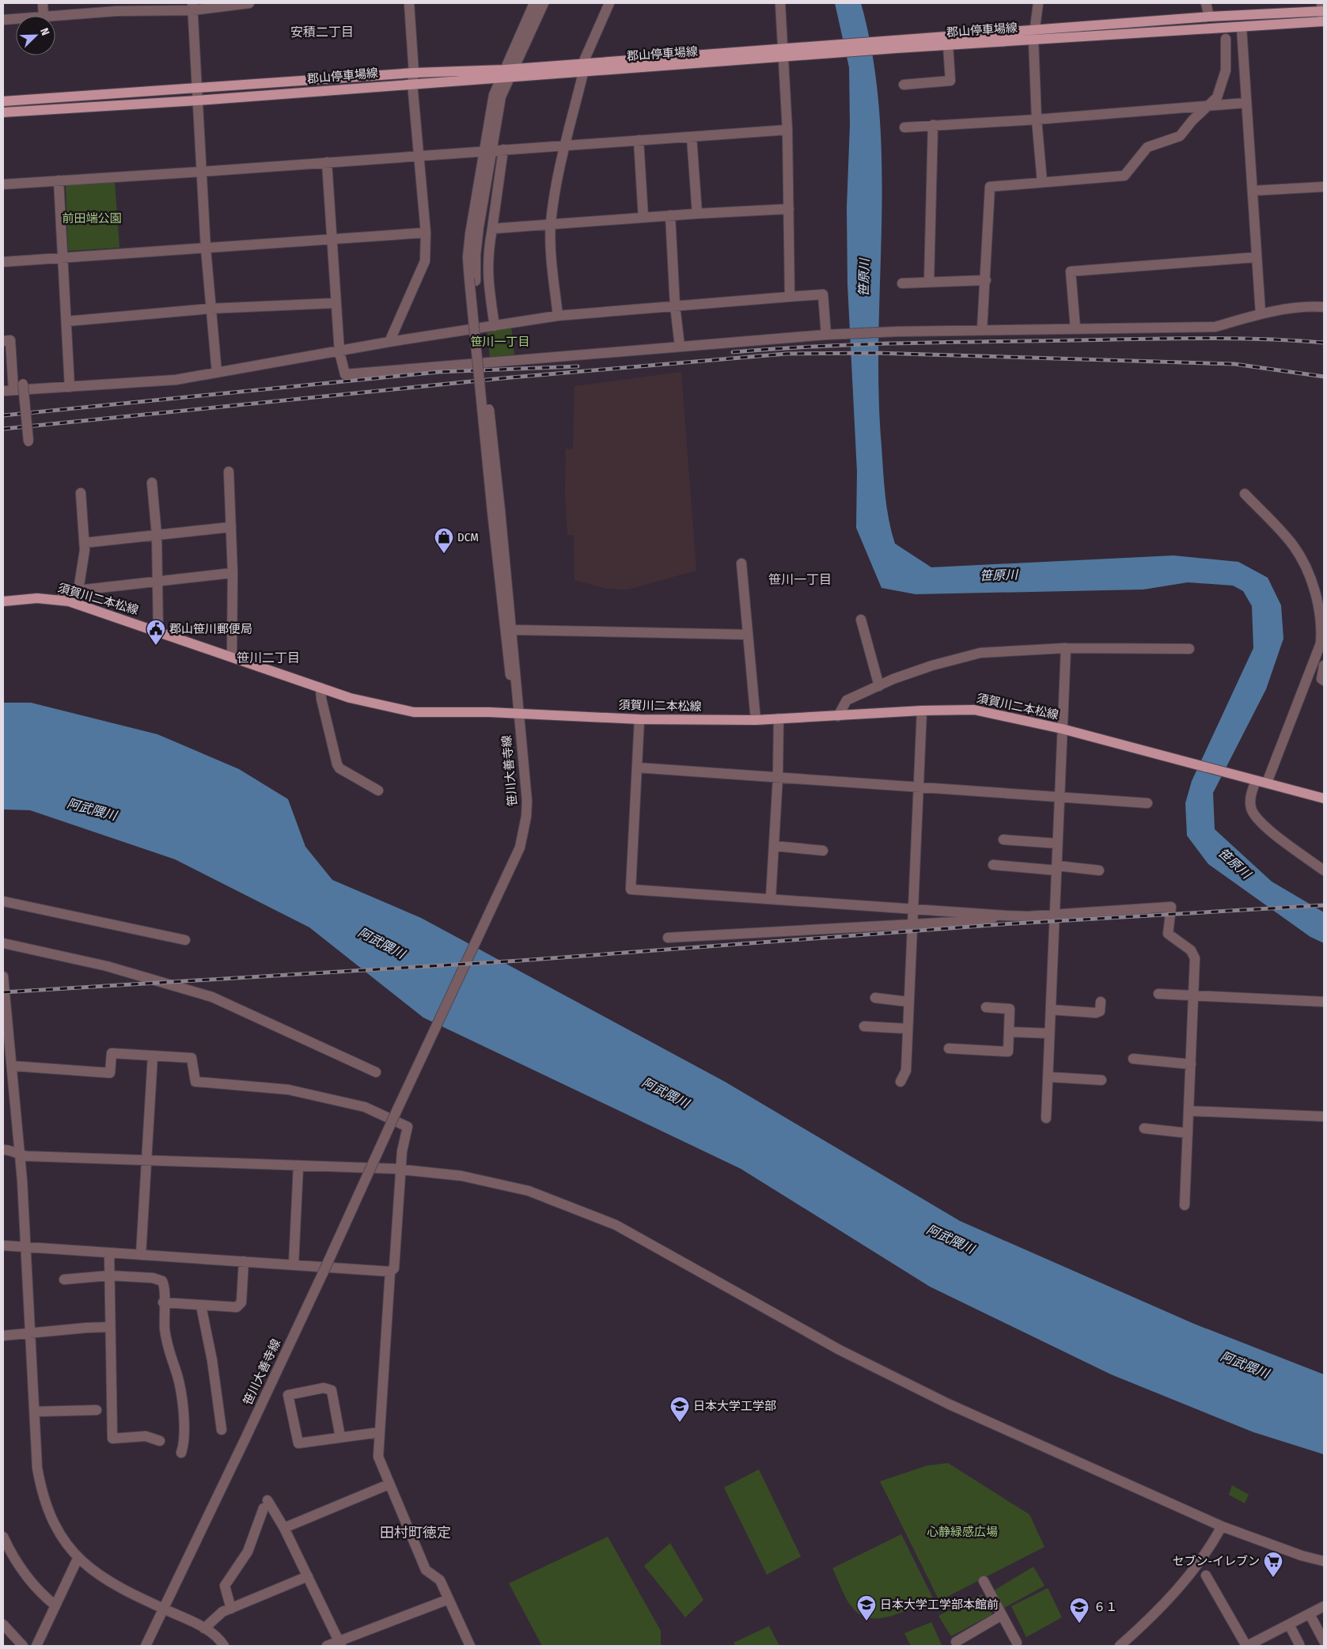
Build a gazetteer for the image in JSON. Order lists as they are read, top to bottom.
{
  "streets": {
    "main road": ["郡山停車場線", "須賀川二本松線"],
    "street": ["笹川大善寺線"]
  },
  "crossings": [
    ["須賀川二本松線", "笹川大善寺線"]
  ],
  "districts": [
    "安積二丁目",
    "笹川一丁目",
    "笹川二丁目",
    "田村町徳定"
  ],
  "water": ["笹原川", "阿武隈川"],
  "parks": ["前田端公園", "笹川一丁目", "心静緑感広場"],
  "places": {
    "shop": ["DCM"],
    "public building": ["郡山笹川郵便局"],
    "school or university": ["日本大学工学部", "日本大学工学部本館前", "６１"],
    "supermarket": ["セブン-イレブン"]
  },
  "north": "top right"
}
